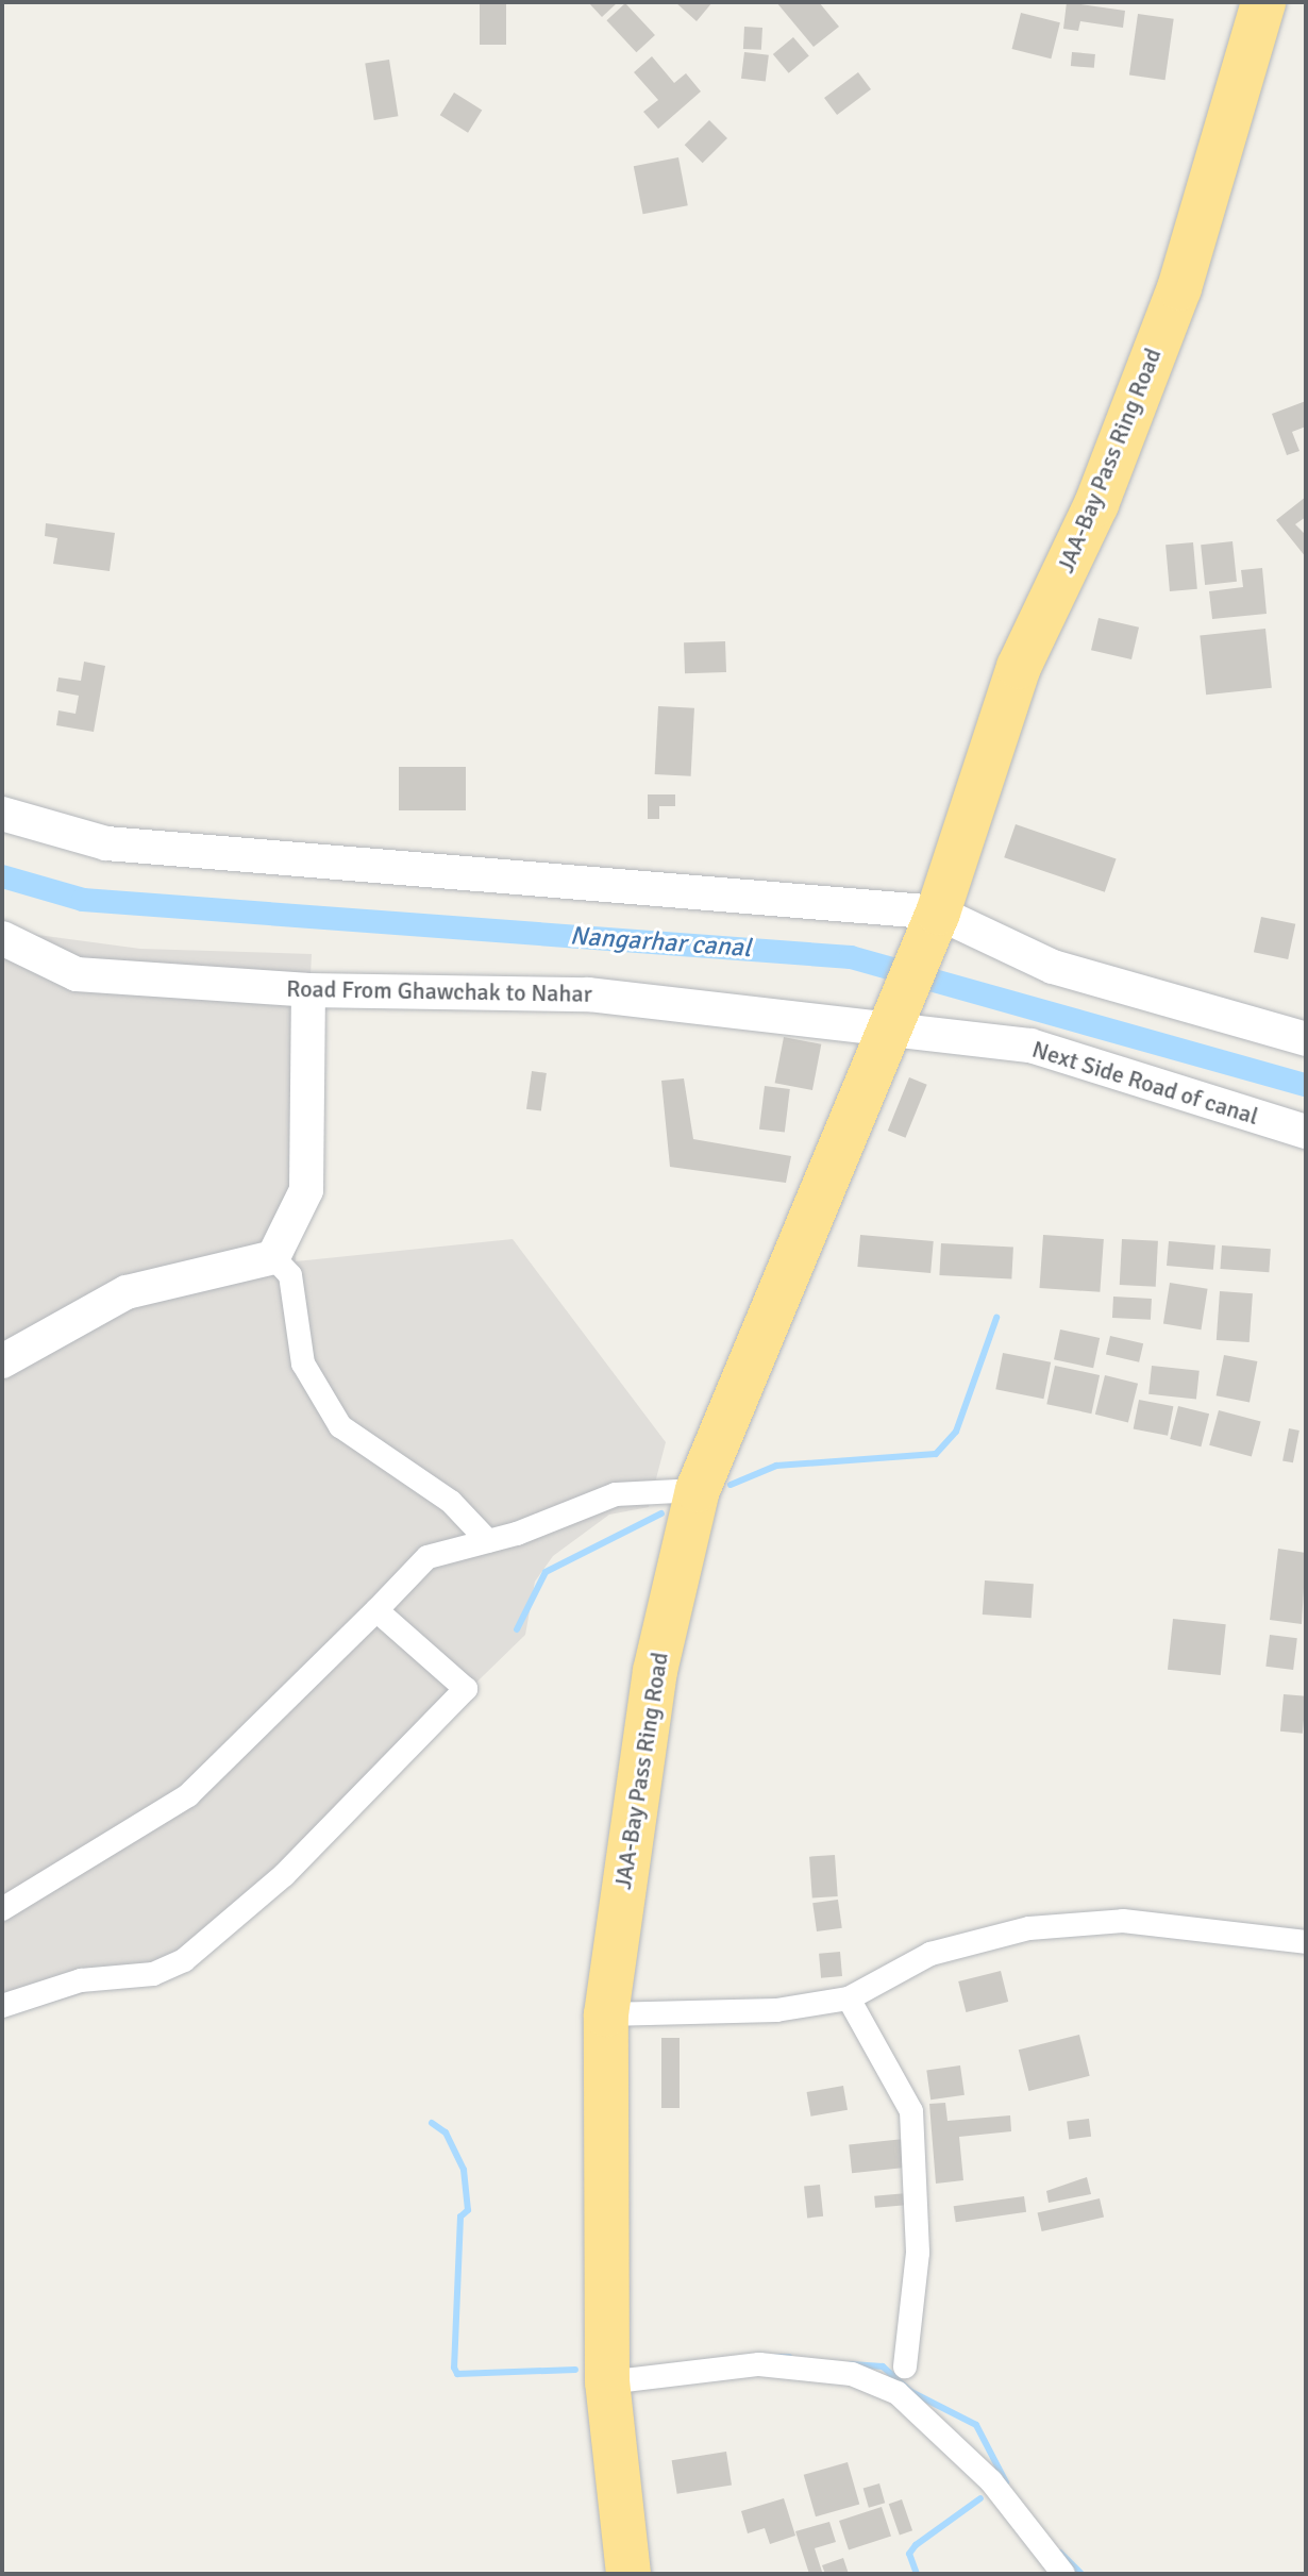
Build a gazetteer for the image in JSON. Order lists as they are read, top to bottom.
{
  "streets": {
    "highway": ["JAA-Bay Pass Ring Road"],
    "street": ["Road From Ghawchak to Nahar", "Next Side Road of canal"]
  },
  "crossings": [
    ["JAA-Bay Pass Ring Road", "Road From Ghawchak to Nahar"],
    ["JAA-Bay Pass Ring Road", "Next Side Road of canal"],
    ["Road From Ghawchak to Nahar", "Next Side Road of canal"]
  ],
  "water": ["Nangarhar canal"]
}
